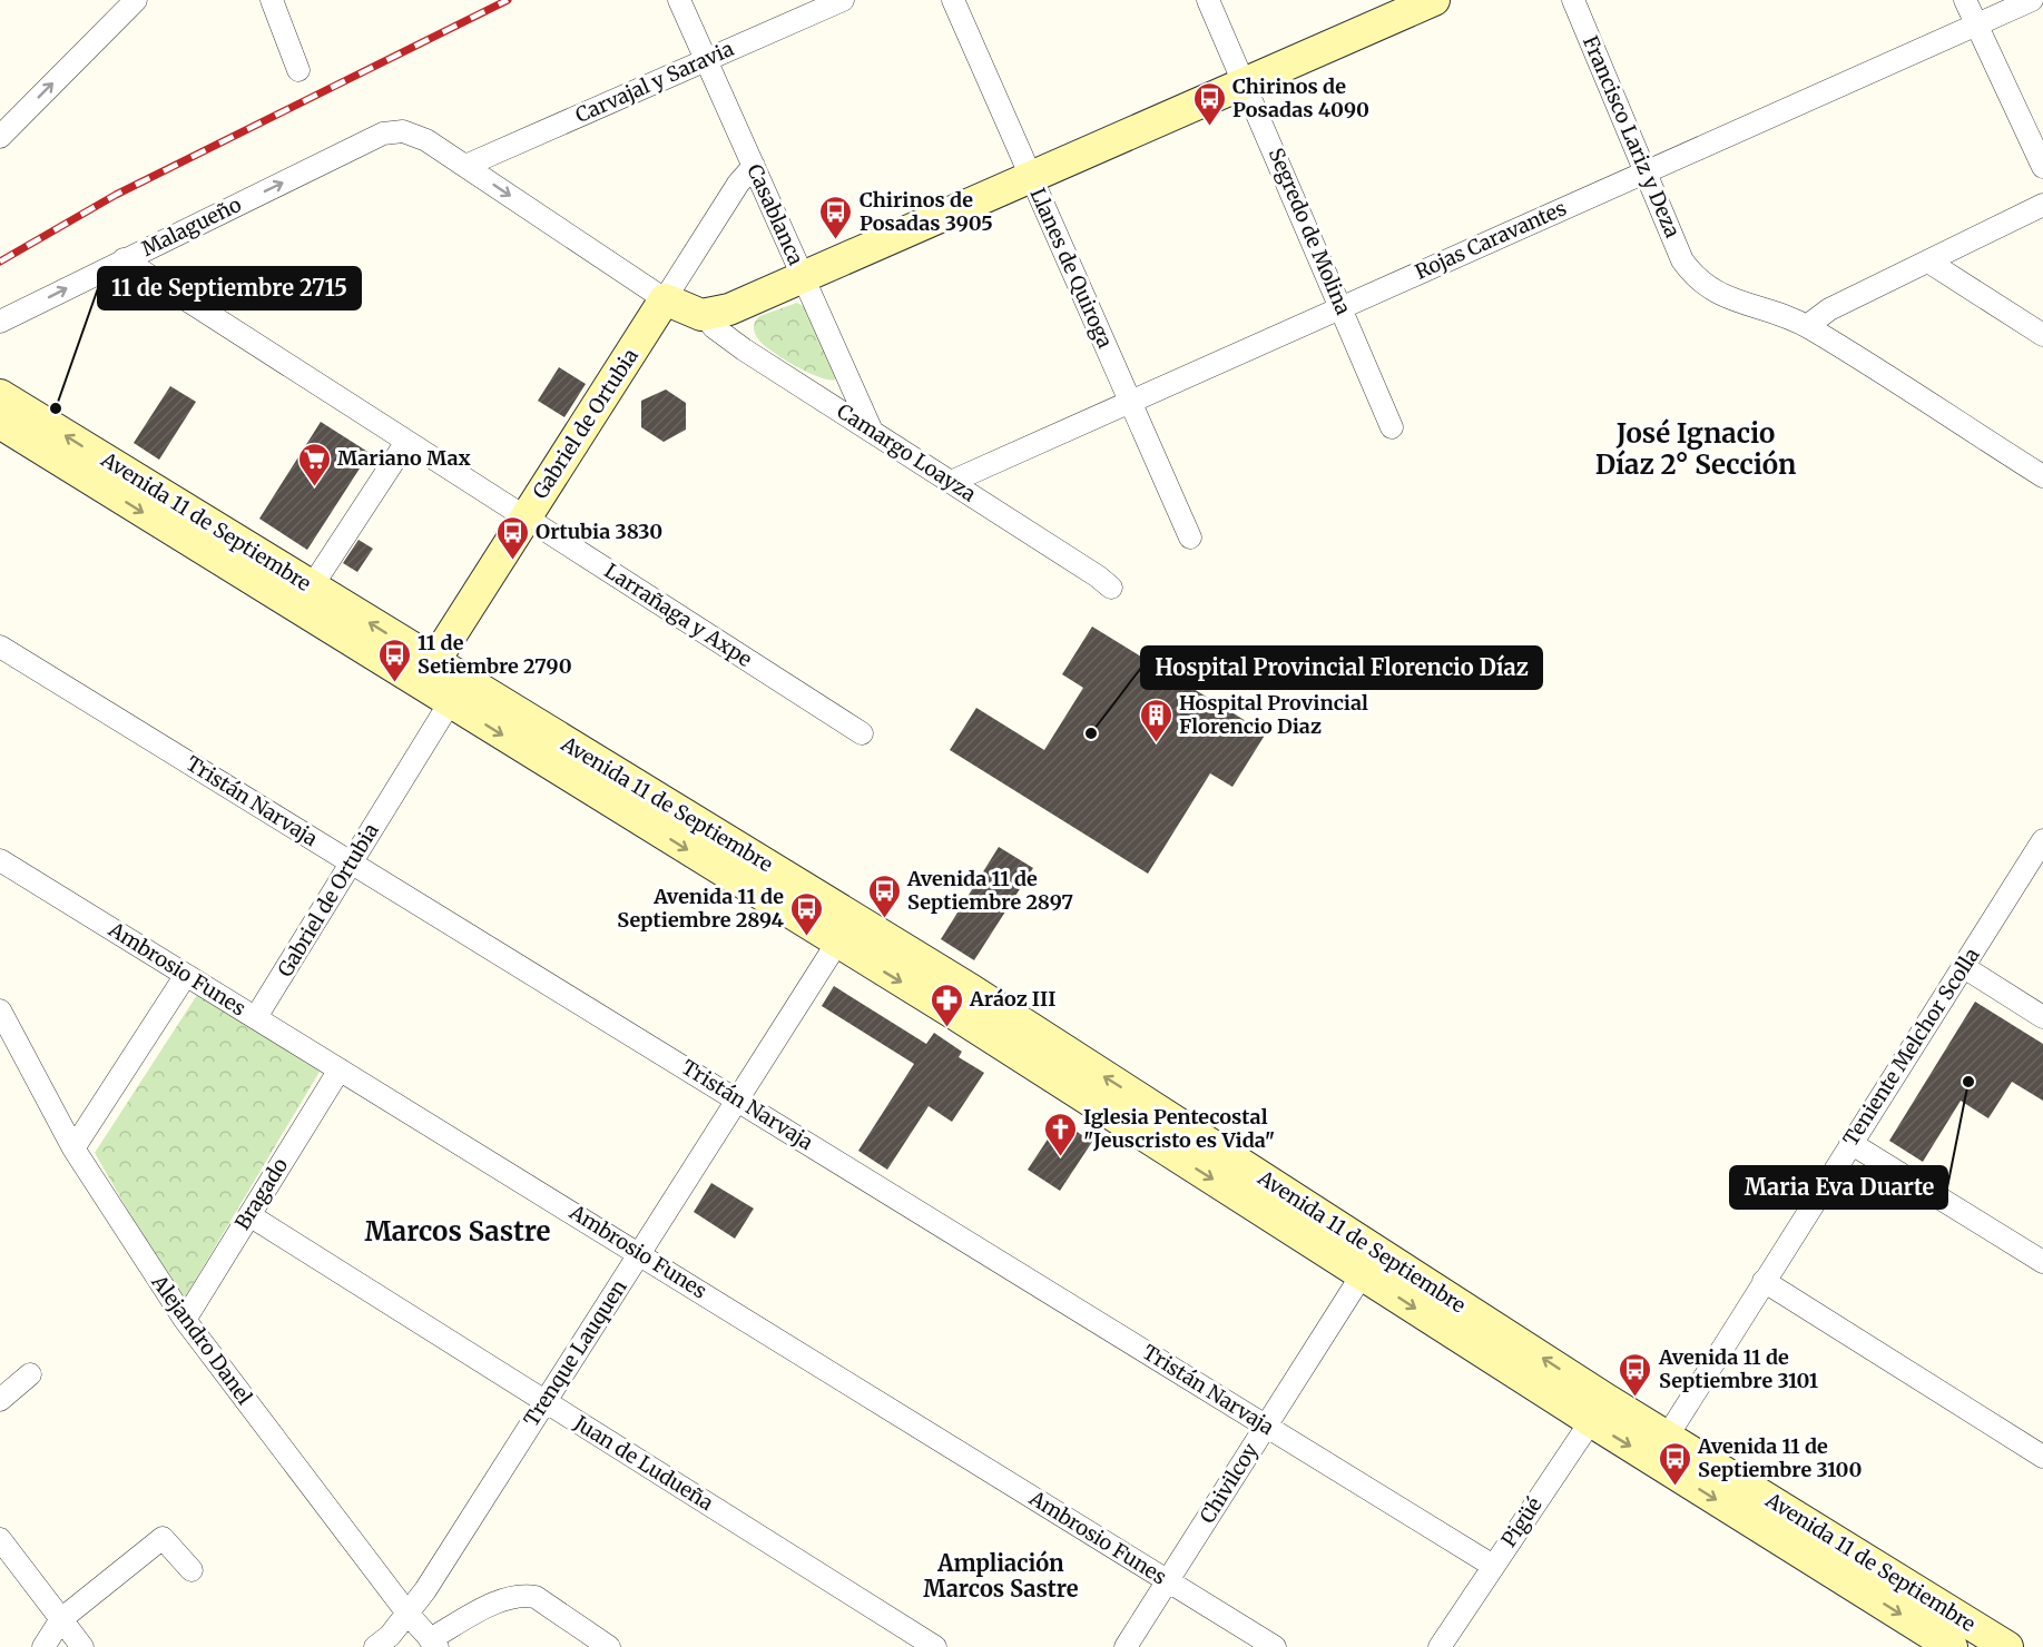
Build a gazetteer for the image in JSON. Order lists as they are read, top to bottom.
{
  "streets": {
    "main road": ["Gabriel de Ortubia", "Avenida 11 de Septiembre"],
    "street": [
      "Carvajal y Saravia",
      "Francisco Lariz y Deza",
      "Casablanca",
      "Malagueño",
      "Segredo de Molina",
      "Rojas Caravantes",
      "Llanes de Quiroga",
      "Camargo Loayza",
      "Larrañaga y Axpe",
      "Tristán Narvaja",
      "Ambrosio Funes",
      "Teniente Melchor Scolla",
      "Bragado",
      "Alejandro Danel",
      "Trenque Lauquen",
      "Juan de Ludueña",
      "Chivilcoy",
      "Pigüé"
    ]
  },
  "crossings": [
    ["Carvajal y Saravia", "Casablanca"],
    ["Carvajal y Saravia", "Malagueño"],
    ["Francisco Lariz y Deza", "Rojas Caravantes"],
    ["Casablanca", "Gabriel de Ortubia"],
    ["Casablanca", "Camargo Loayza"],
    ["Malagueño", "Larrañaga y Axpe"],
    ["Segredo de Molina", "Rojas Caravantes"],
    ["Rojas Caravantes", "Llanes de Quiroga"],
    ["Rojas Caravantes", "Camargo Loayza"],
    ["Gabriel de Ortubia", "Avenida 11 de Septiembre"],
    ["Gabriel de Ortubia", "Larrañaga y Axpe"],
    ["Gabriel de Ortubia", "Tristán Narvaja"],
    ["Gabriel de Ortubia", "Ambrosio Funes"],
    ["Avenida 11 de Septiembre", "Teniente Melchor Scolla"],
    ["Avenida 11 de Septiembre", "Trenque Lauquen"],
    ["Avenida 11 de Septiembre", "Chivilcoy"],
    ["Avenida 11 de Septiembre", "Pigüé"],
    ["Tristán Narvaja", "Trenque Lauquen"],
    ["Tristán Narvaja", "Chivilcoy"],
    ["Tristán Narvaja", "Pigüé"],
    ["Ambrosio Funes", "Bragado"],
    ["Ambrosio Funes", "Trenque Lauquen"],
    ["Ambrosio Funes", "Chivilcoy"],
    ["Bragado", "Alejandro Danel"],
    ["Bragado", "Juan de Ludueña"],
    ["Alejandro Danel", "Trenque Lauquen"],
    ["Trenque Lauquen", "Juan de Ludueña"]
  ],
  "one_way": ["Malagueño"],
  "districts": ["José Ignacio Díaz 2° Sección", "Marcos Sastre", "Ampliación Marcos Sastre"],
  "places": {
    "bus stop": [
      "Chirinos de Posadas 4090",
      "Chirinos de Posadas 3905",
      "Ortubia 3830",
      "11 de Setiembre 2790",
      "Avenida 11 de Septiembre 2897",
      "Avenida 11 de Septiembre 2894",
      "Avenida 11 de Septiembre 3101",
      "Avenida 11 de Septiembre 3100"
    ],
    "other": ["11 de Septiembre 2715", "Hospital Provincial Florencio Díaz", "Maria Eva Duarte"],
    "supermarket": ["Mariano Max"],
    "building": ["Hospital Provincial Florencio Diaz"],
    "pharmacy": ["Aráoz III"],
    "church": ["Iglesia Pentecostal \"Jeuscristo es Vida\""]
  }
}
